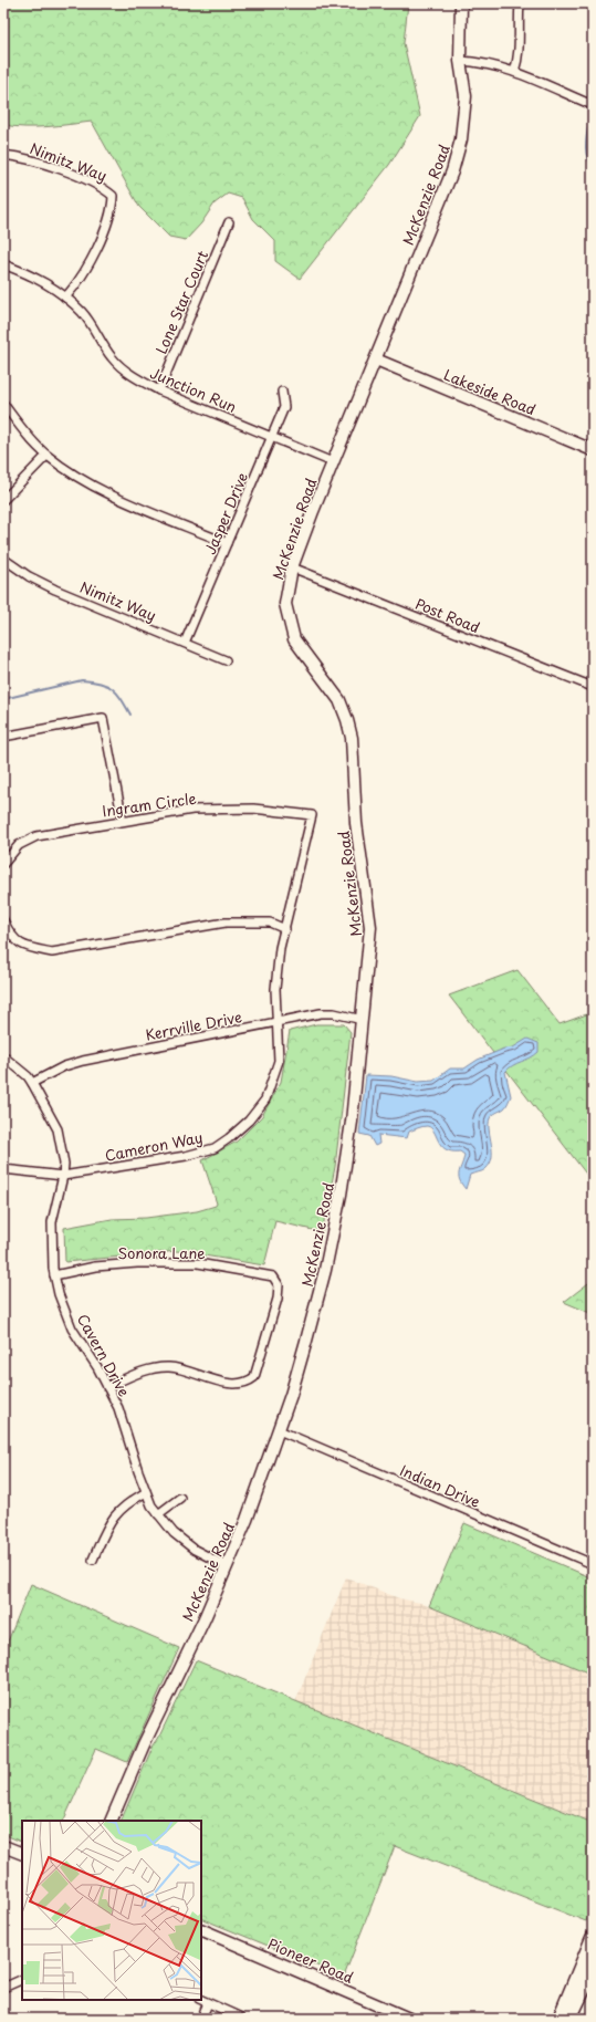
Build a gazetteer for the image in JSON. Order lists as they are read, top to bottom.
{
  "streets": {
    "street": [
      "Nimitz Way",
      "McKenzie Road",
      "Lone Star Court",
      "Junction Run",
      "Lakeside Road",
      "Jasper Drive",
      "Post Road",
      "Ingram Circle",
      "Kerrville Drive",
      "Cameron Way",
      "Sonora Lane",
      "Cavern Drive",
      "Indian Drive",
      "Pioneer Road"
    ]
  },
  "crossings": [
    ["Nimitz Way", "Junction Run"],
    ["Nimitz Way", "Jasper Drive"],
    ["McKenzie Road", "Junction Run"],
    ["McKenzie Road", "Lakeside Road"],
    ["McKenzie Road", "Post Road"],
    ["McKenzie Road", "Kerrville Drive"],
    ["McKenzie Road", "Cavern Drive"],
    ["McKenzie Road", "Indian Drive"],
    ["Lone Star Court", "Junction Run"],
    ["Junction Run", "Jasper Drive"],
    ["Ingram Circle", "Cameron Way"],
    ["Kerrville Drive", "Cameron Way"],
    ["Kerrville Drive", "Cavern Drive"],
    ["Cameron Way", "Cavern Drive"],
    ["Sonora Lane", "Cavern Drive"]
  ]
}
